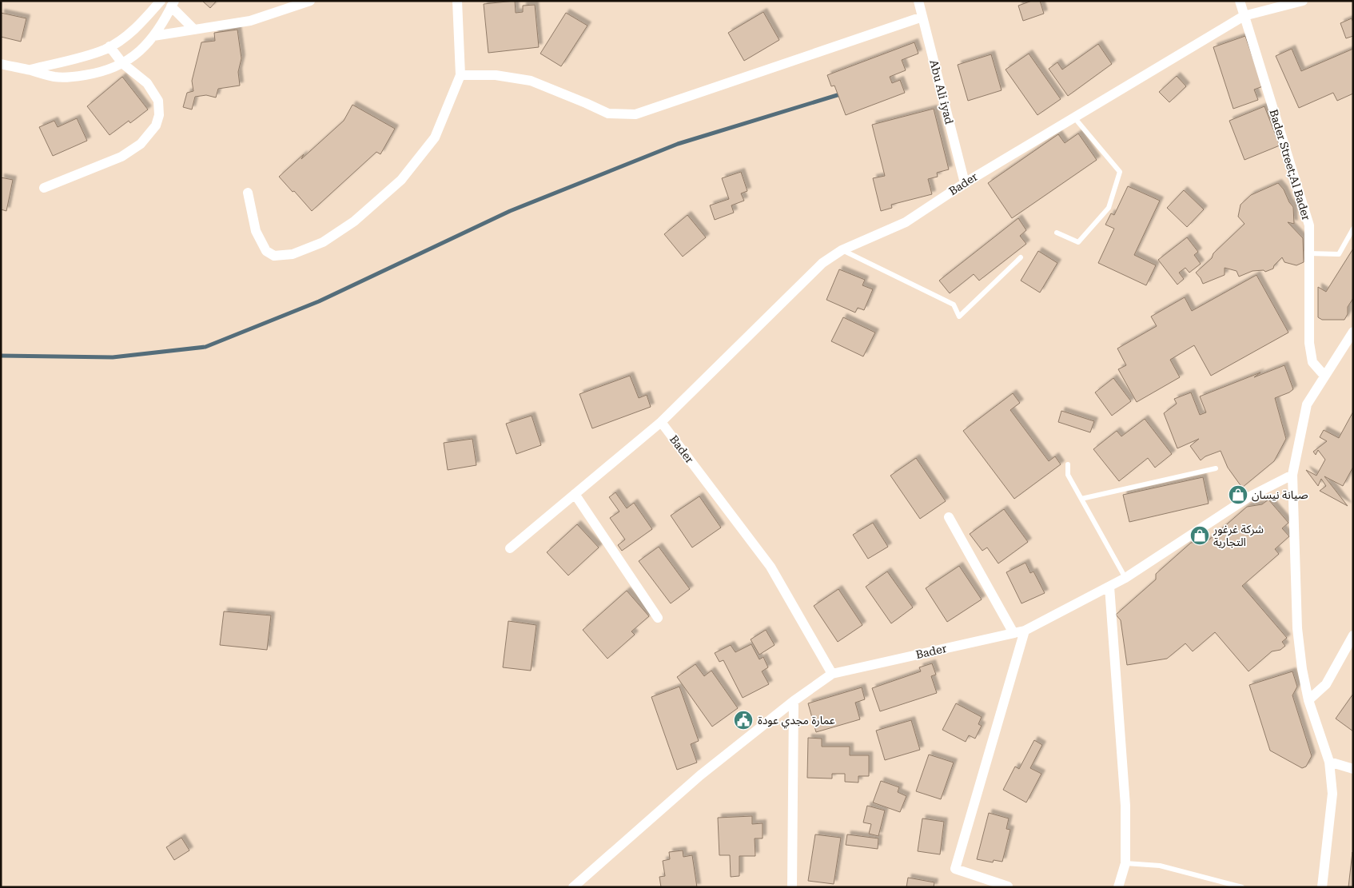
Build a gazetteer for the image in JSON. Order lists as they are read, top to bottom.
{
  "streets": {
    "street": ["Abu Ali iyad", "Bader Street;Al Bader", "Bader"]
  },
  "crossings": [
    ["Abu Ali iyad", "Bader"],
    ["Bader Street;Al Bader", "Bader"]
  ],
  "places": {
    "shop": ["صيانة نيسان", "شركة غرغور التجارية"],
    "public building": ["عمارة مجدي عودة"]
  }
}
